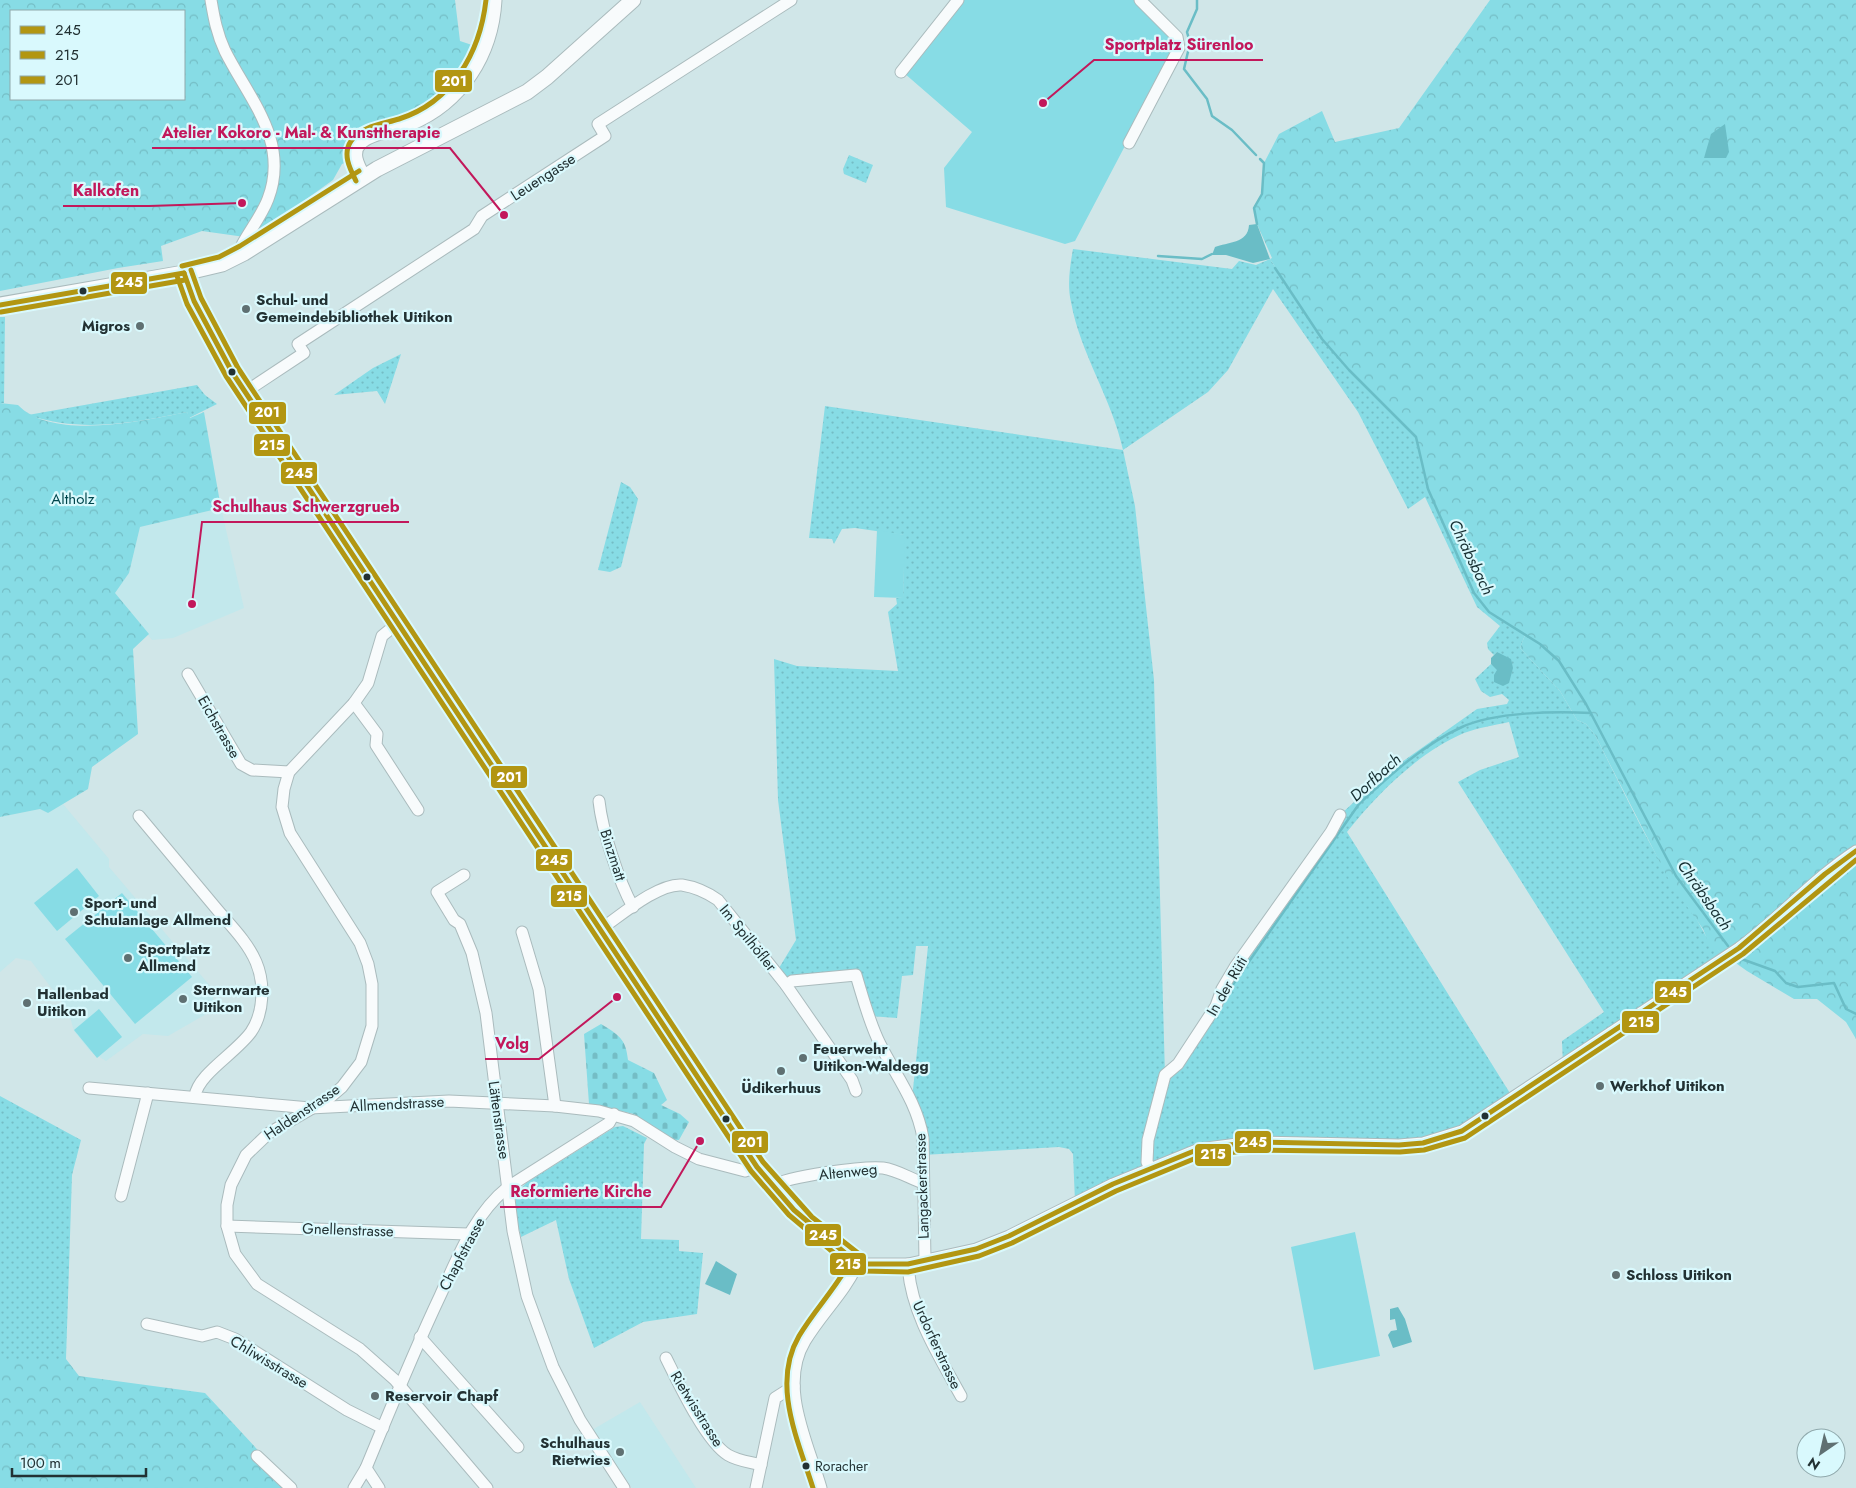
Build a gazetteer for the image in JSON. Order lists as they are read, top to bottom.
{
  "streets": {
    "street": [
      "Leuengasse",
      "Eichstrasse",
      "Binzmatt",
      "Im Spilhöfler",
      "In der Rüti",
      "Allmendstrasse",
      "Haldenstrasse",
      "Lättenstrasse",
      "Altenweg",
      "Langackerstrasse",
      "Gnellenstrasse",
      "Chapfstrasse",
      "Urdorferstrasse",
      "Chliwisstrasse",
      "Rietwisstrasse"
    ]
  },
  "crossings": [
    ["Eichstrasse", "Haldenstrasse"],
    ["Binzmatt", "Im Spilhöfler"],
    ["Im Spilhöfler", "Langackerstrasse"],
    ["Allmendstrasse", "Haldenstrasse"],
    ["Allmendstrasse", "Lättenstrasse"],
    ["Allmendstrasse", "Chapfstrasse"],
    ["Haldenstrasse", "Gnellenstrasse"],
    ["Haldenstrasse", "Chapfstrasse"],
    ["Lättenstrasse", "Chapfstrasse"],
    ["Altenweg", "Langackerstrasse"],
    ["Gnellenstrasse", "Chapfstrasse"],
    ["Chapfstrasse", "Chliwisstrasse"]
  ],
  "water": ["Chräbsbach", "Dorfbach"],
  "parks": ["Altholz"],
  "places": [
    "Sportplatz Sürenloo",
    "Kalkofen",
    "Atelier Kokoro - Mal- & Kunsttherapie",
    "Schul- und Gemeindebibliothek Uitikon",
    "Migros",
    "Schulhaus Schwerzgrueb",
    "Sport- und Schulanlage Allmend",
    "Sportplatz Allmend",
    "Volg",
    "Sternwarte Uitikon",
    "Hallenbad Uitikon",
    "Feuerwehr Uitikon-Waldegg",
    "Üdikerhuus",
    "Werkhof Uitikon",
    "Reformierte Kirche",
    "Schloss Uitikon",
    "Reservoir Chapf",
    "Schulhaus Rietwies",
    "Roracher"
  ],
  "lines": ["transit line 201", "transit line 245", "transit line 215"],
  "legend": ["245", "215", "201"],
  "scale_bar": "100 m",
  "north": "bottom left"
}
